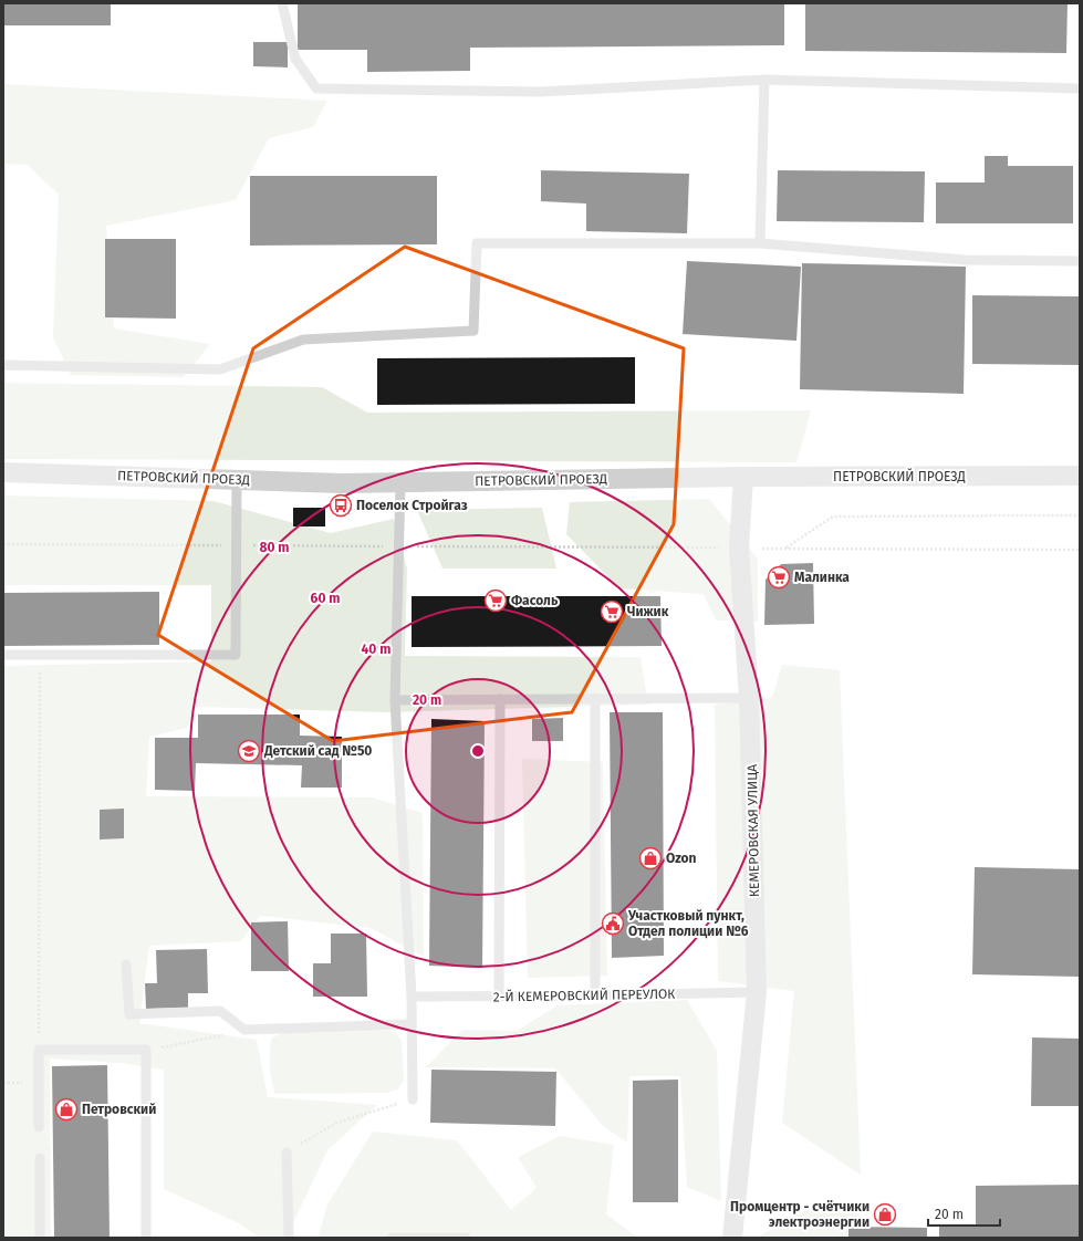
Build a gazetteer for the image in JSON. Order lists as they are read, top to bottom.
{
  "streets": {
    "street": ["ПЕТРОВСКИЙ ПРОЕЗД", "КЕМЕРОВСКАЯ УЛИЦА"],
    "lane": ["2-Й КЕМЕРОВСКИЙ ПЕРЕУЛОК"]
  },
  "crossings": [
    ["ПЕТРОВСКИЙ ПРОЕЗД", "КЕМЕРОВСКАЯ УЛИЦА"],
    ["КЕМЕРОВСКАЯ УЛИЦА", "2-Й КЕМЕРОВСКИЙ ПЕРЕУЛОК"]
  ],
  "places": {
    "bus stop": ["Поселок Стройгаз"],
    "supermarket": ["Малинка", "Фасоль", "Чижик"],
    "school or university": ["Детский сад №50"],
    "shop": ["Ozon", "Петровский", "Промцентр - счётчики электроэнергии"],
    "public building": ["Участковый пункт, Отдел полиции №6"]
  },
  "scale_bar": "20 m",
  "rings": [
    "80 m",
    "60 m",
    "40 m",
    "20 m"
  ]
}
